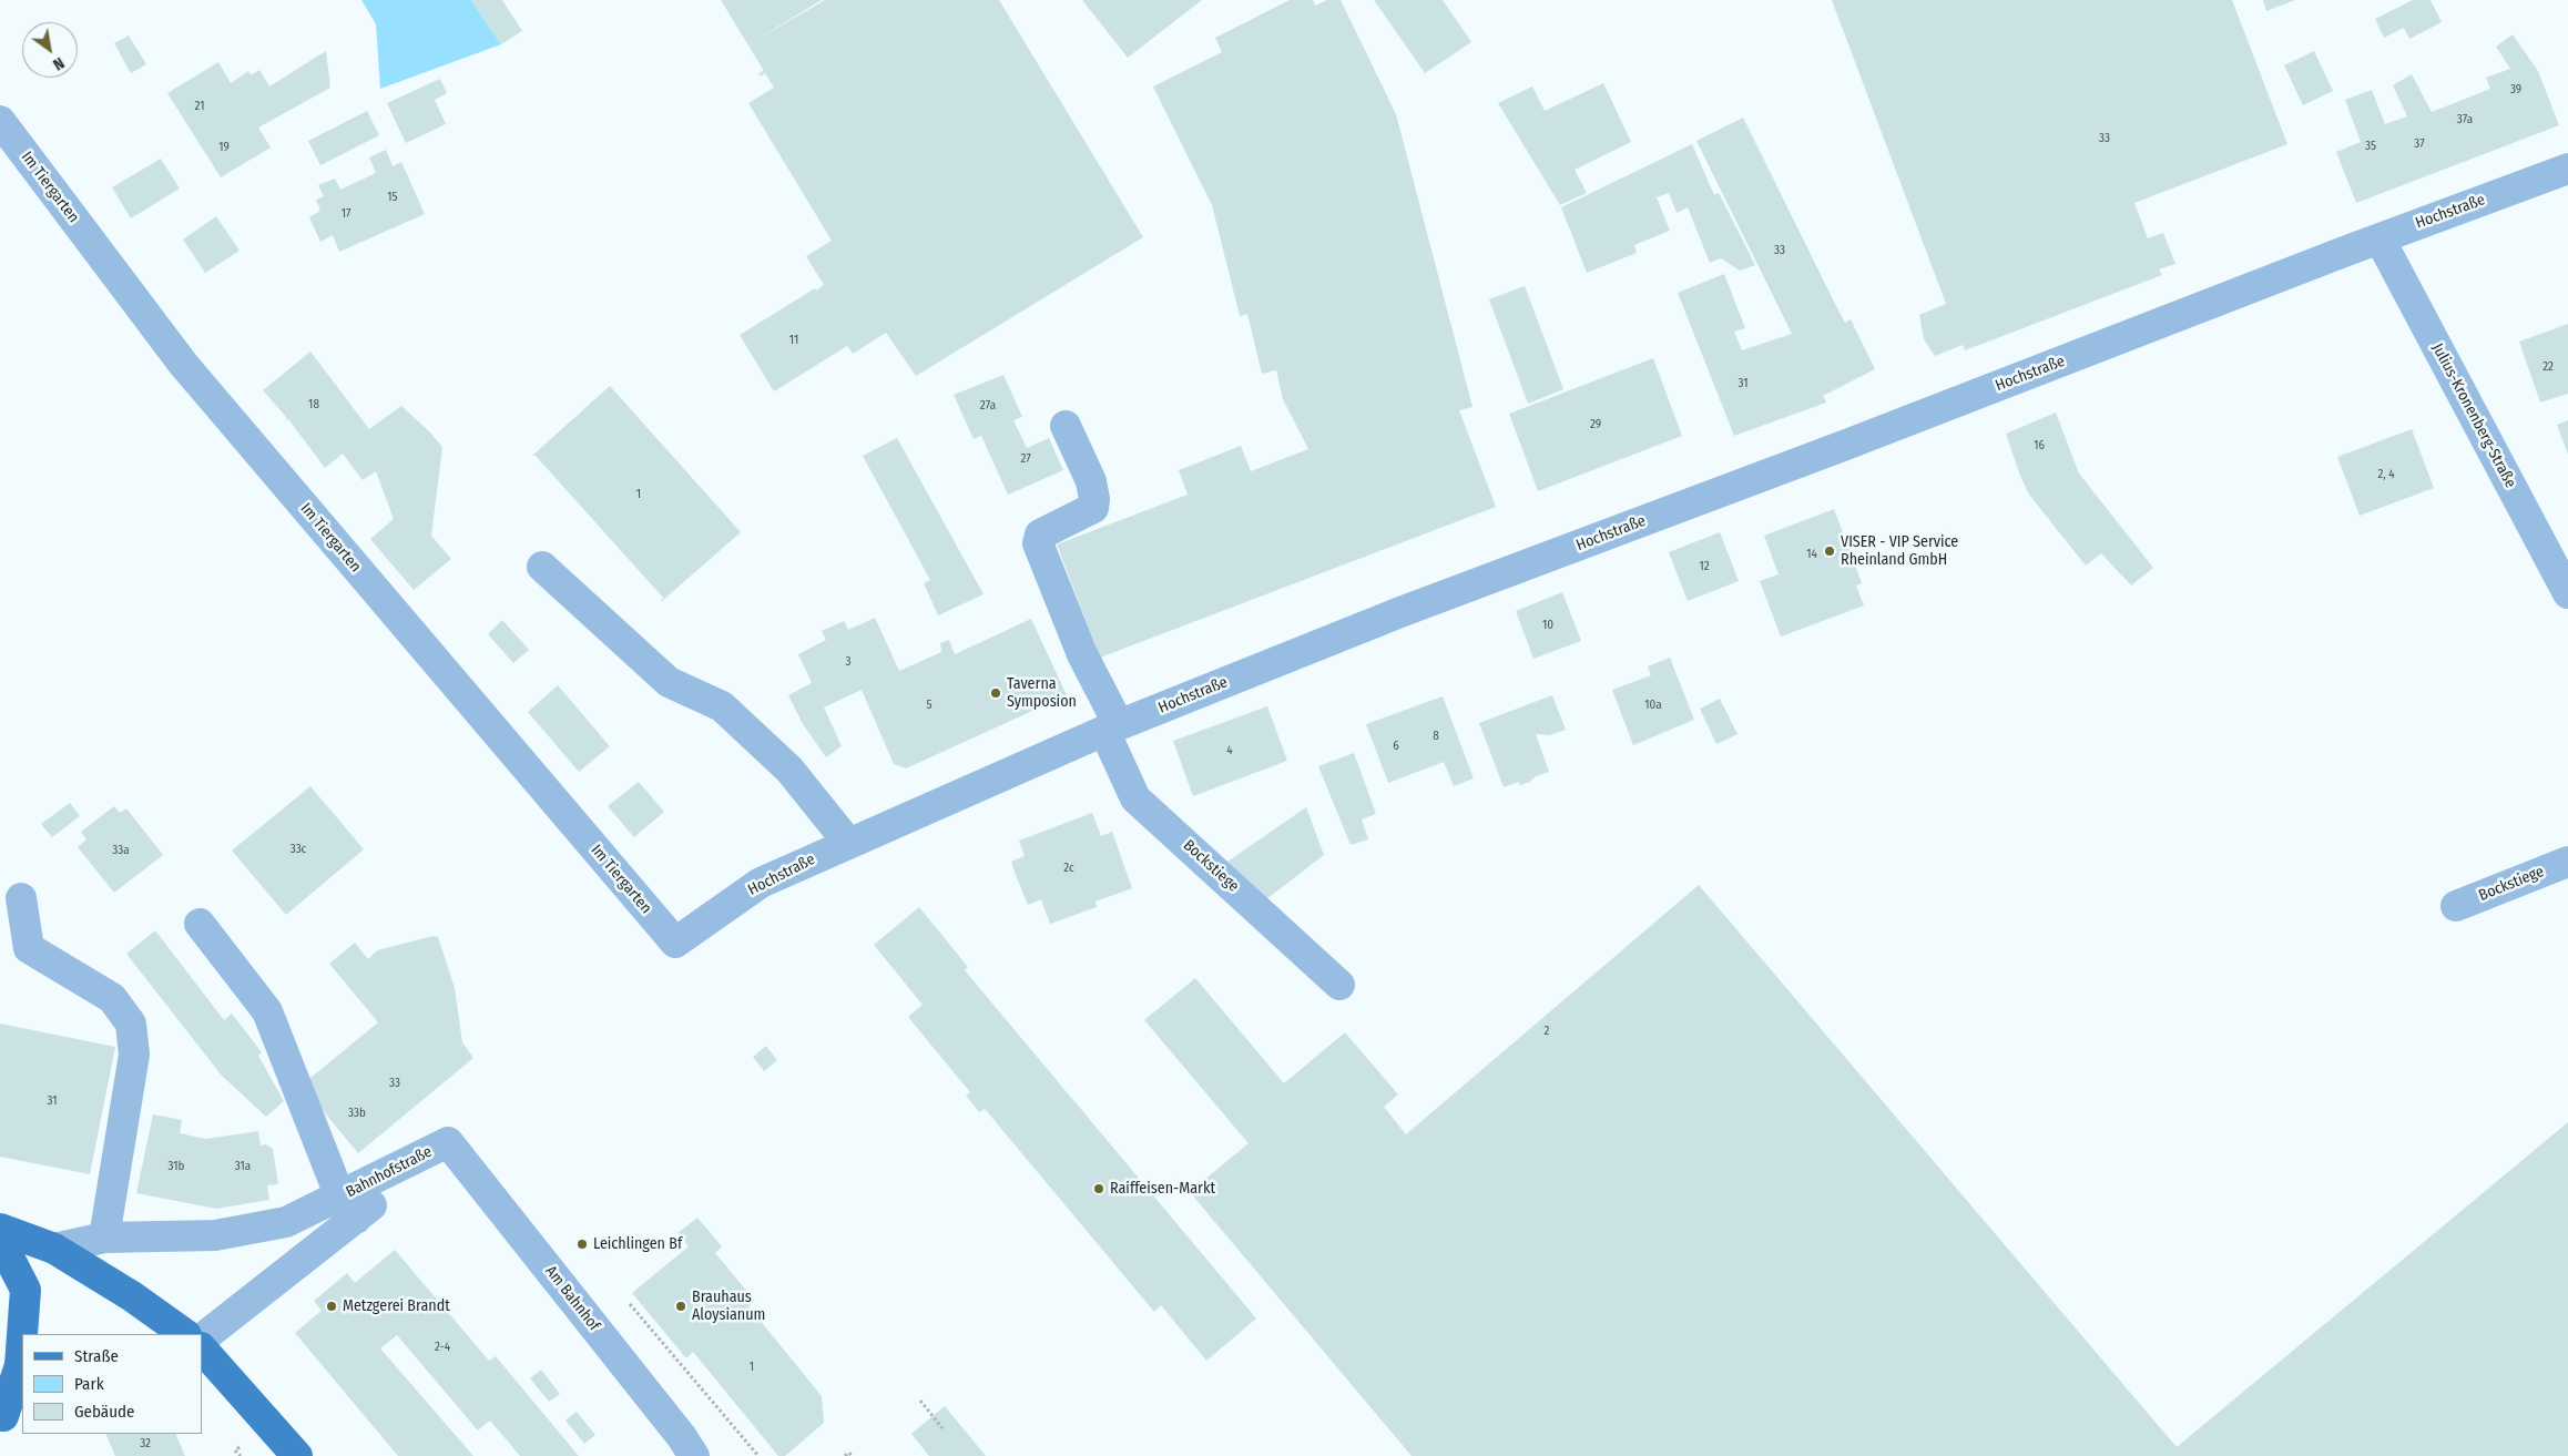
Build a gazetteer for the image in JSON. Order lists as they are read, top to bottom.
{
  "streets": {
    "street": [
      "Im Tiergarten",
      "Hochstraße",
      "Julius-Kronenberg-Straße",
      "Bockstiege",
      "Bahnhofstraße",
      "Am Bahnhof"
    ]
  },
  "crossings": [
    ["Im Tiergarten", "Hochstraße"],
    ["Hochstraße", "Julius-Kronenberg-Straße"],
    ["Hochstraße", "Bockstiege"],
    ["Bahnhofstraße", "Am Bahnhof"]
  ],
  "places": [
    "VISER - VIP Service Rheinland GmbH",
    "Taverna Symposion",
    "Raiffeisen-Markt",
    "Leichlingen Bf",
    "Metzgerei Brandt",
    "Brauhaus Aloysianum"
  ],
  "house_numbers": [
    "39",
    "21",
    "37a",
    "33",
    "37",
    "35",
    "19",
    "15",
    "17",
    "33",
    "11",
    "22",
    "31",
    "18",
    "27a",
    "29",
    "16",
    "27",
    "2, 4",
    "1",
    "14",
    "12",
    "10",
    "3",
    "5",
    "10a",
    "8",
    "6",
    "4",
    "33c",
    "33a",
    "2c",
    "2",
    "33",
    "31",
    "33b",
    "31b",
    "31a",
    "2-4",
    "1",
    "32"
  ],
  "legend": ["Straße", "Park", "Gebäude"],
  "north": "bottom right"
}
